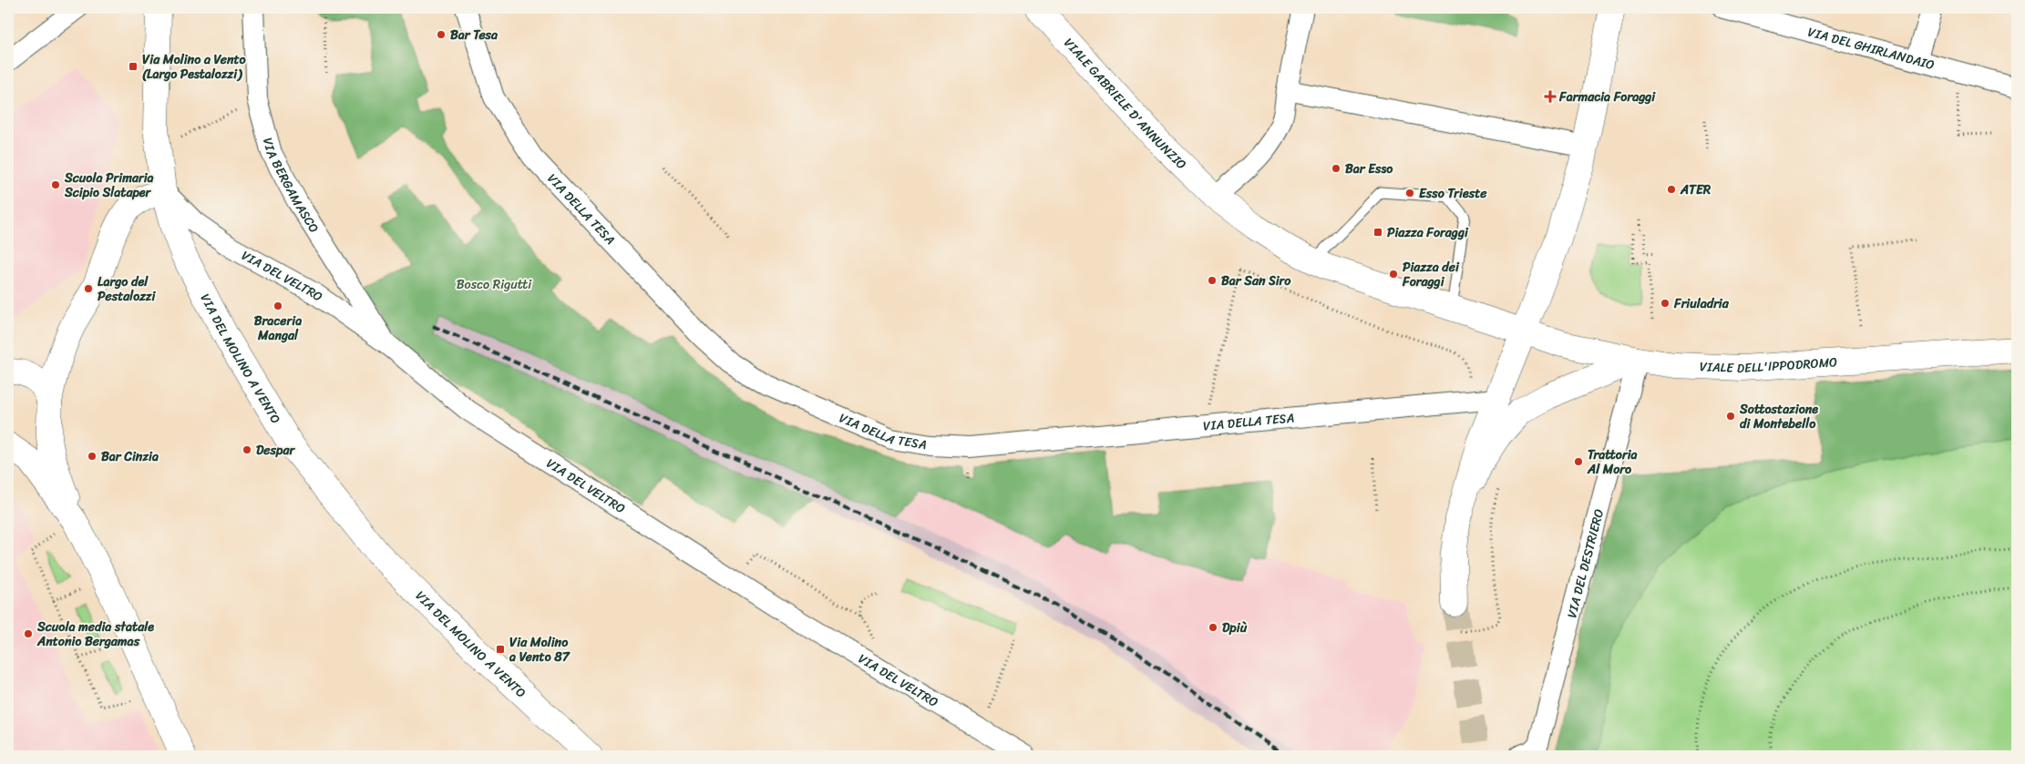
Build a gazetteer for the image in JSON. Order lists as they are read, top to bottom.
{
  "streets": {
    "main road": ["VIALE GABRIELE D'ANNUNZIO", "VIA DEL MOLINO A VENTO", "VIALE DELL'IPPODROMO"],
    "street": [
      "VIA DEL GHIRLANDAIO",
      "VIA BERGAMASCO",
      "VIA DELLA TESA",
      "VIA DEL VELTRO",
      "VIA DEL DESTRIERO"
    ]
  },
  "crossings": [
    ["VIA BERGAMASCO", "VIA DEL VELTRO"],
    ["VIA DEL VELTRO", "VIA DEL MOLINO A VENTO"],
    ["VIALE DELL'IPPODROMO", "VIA DEL DESTRIERO"]
  ],
  "parks": ["Bosco Rigutti"],
  "places": {
    "other": [
      "Bar Tesa",
      "Bar Esso",
      "Scuola Primaria Scipio Slataper",
      "ATER",
      "Esso Trieste",
      "Piazza dei Foraggi",
      "Bar San Siro",
      "Largo del Pestalozzi",
      "Friuladria",
      "Braceria Mangal",
      "Sottostazione di Montebello",
      "Despar",
      "Bar Cinzia",
      "Trattoria Al Moro",
      "Dpiù",
      "Scuola media statale Antonio Bergamas"
    ],
    "transit": ["Via Molino a Vento (Largo Pestalozzi)", "Piazza Foraggi", "Via Molino a Vento 87"],
    "health": ["Farmacia Foraggi"]
  }
}
